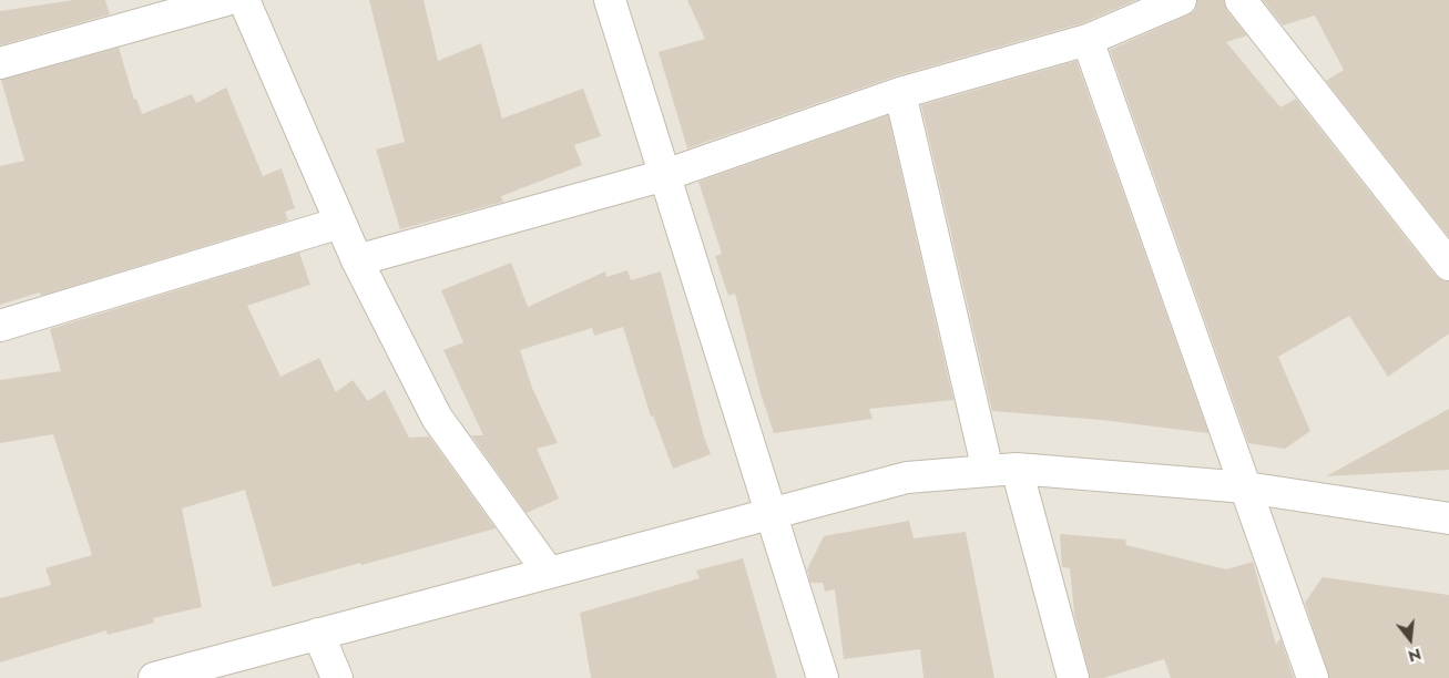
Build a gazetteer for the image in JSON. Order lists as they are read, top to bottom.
{
  "north": "bottom"
}
